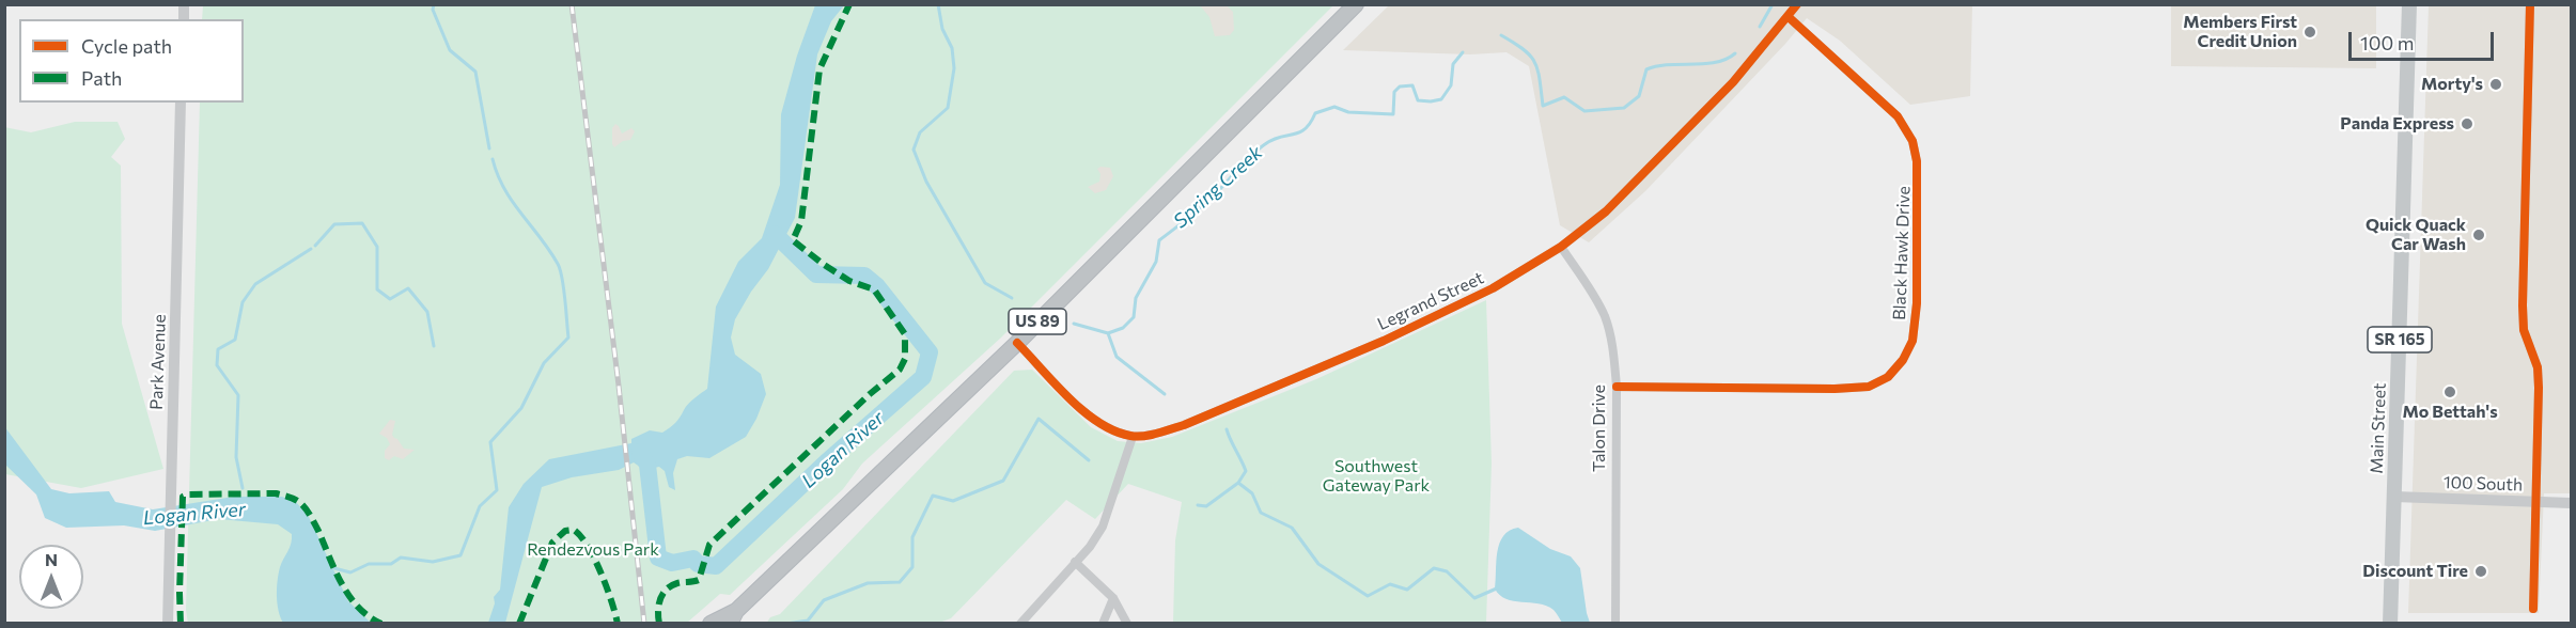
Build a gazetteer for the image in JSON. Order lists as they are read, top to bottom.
{
  "streets": {
    "highway": ["US 89"],
    "main road": ["SR 165", "Main Street"],
    "street": [
      "Black Hawk Drive",
      "Legrand Street",
      "Park Avenue",
      "Talon Drive",
      "100 South"
    ]
  },
  "crossings": [
    ["Black Hawk Drive", "Legrand Street"],
    ["Black Hawk Drive", "Talon Drive"],
    ["Legrand Street", "Talon Drive"],
    ["Main Street", "100 South"]
  ],
  "water": ["Spring Creek", "Logan River"],
  "parks": ["Southwest Gateway Park", "Rendezvous Park"],
  "places": [
    "Members First Credit Union",
    "Morty's",
    "Panda Express",
    "Quick Quack Car Wash",
    "Mo Bettah's",
    "Discount Tire"
  ],
  "legend": ["Cycle path", "Path"],
  "scale_bar": "100 m",
  "north": "top"
}
